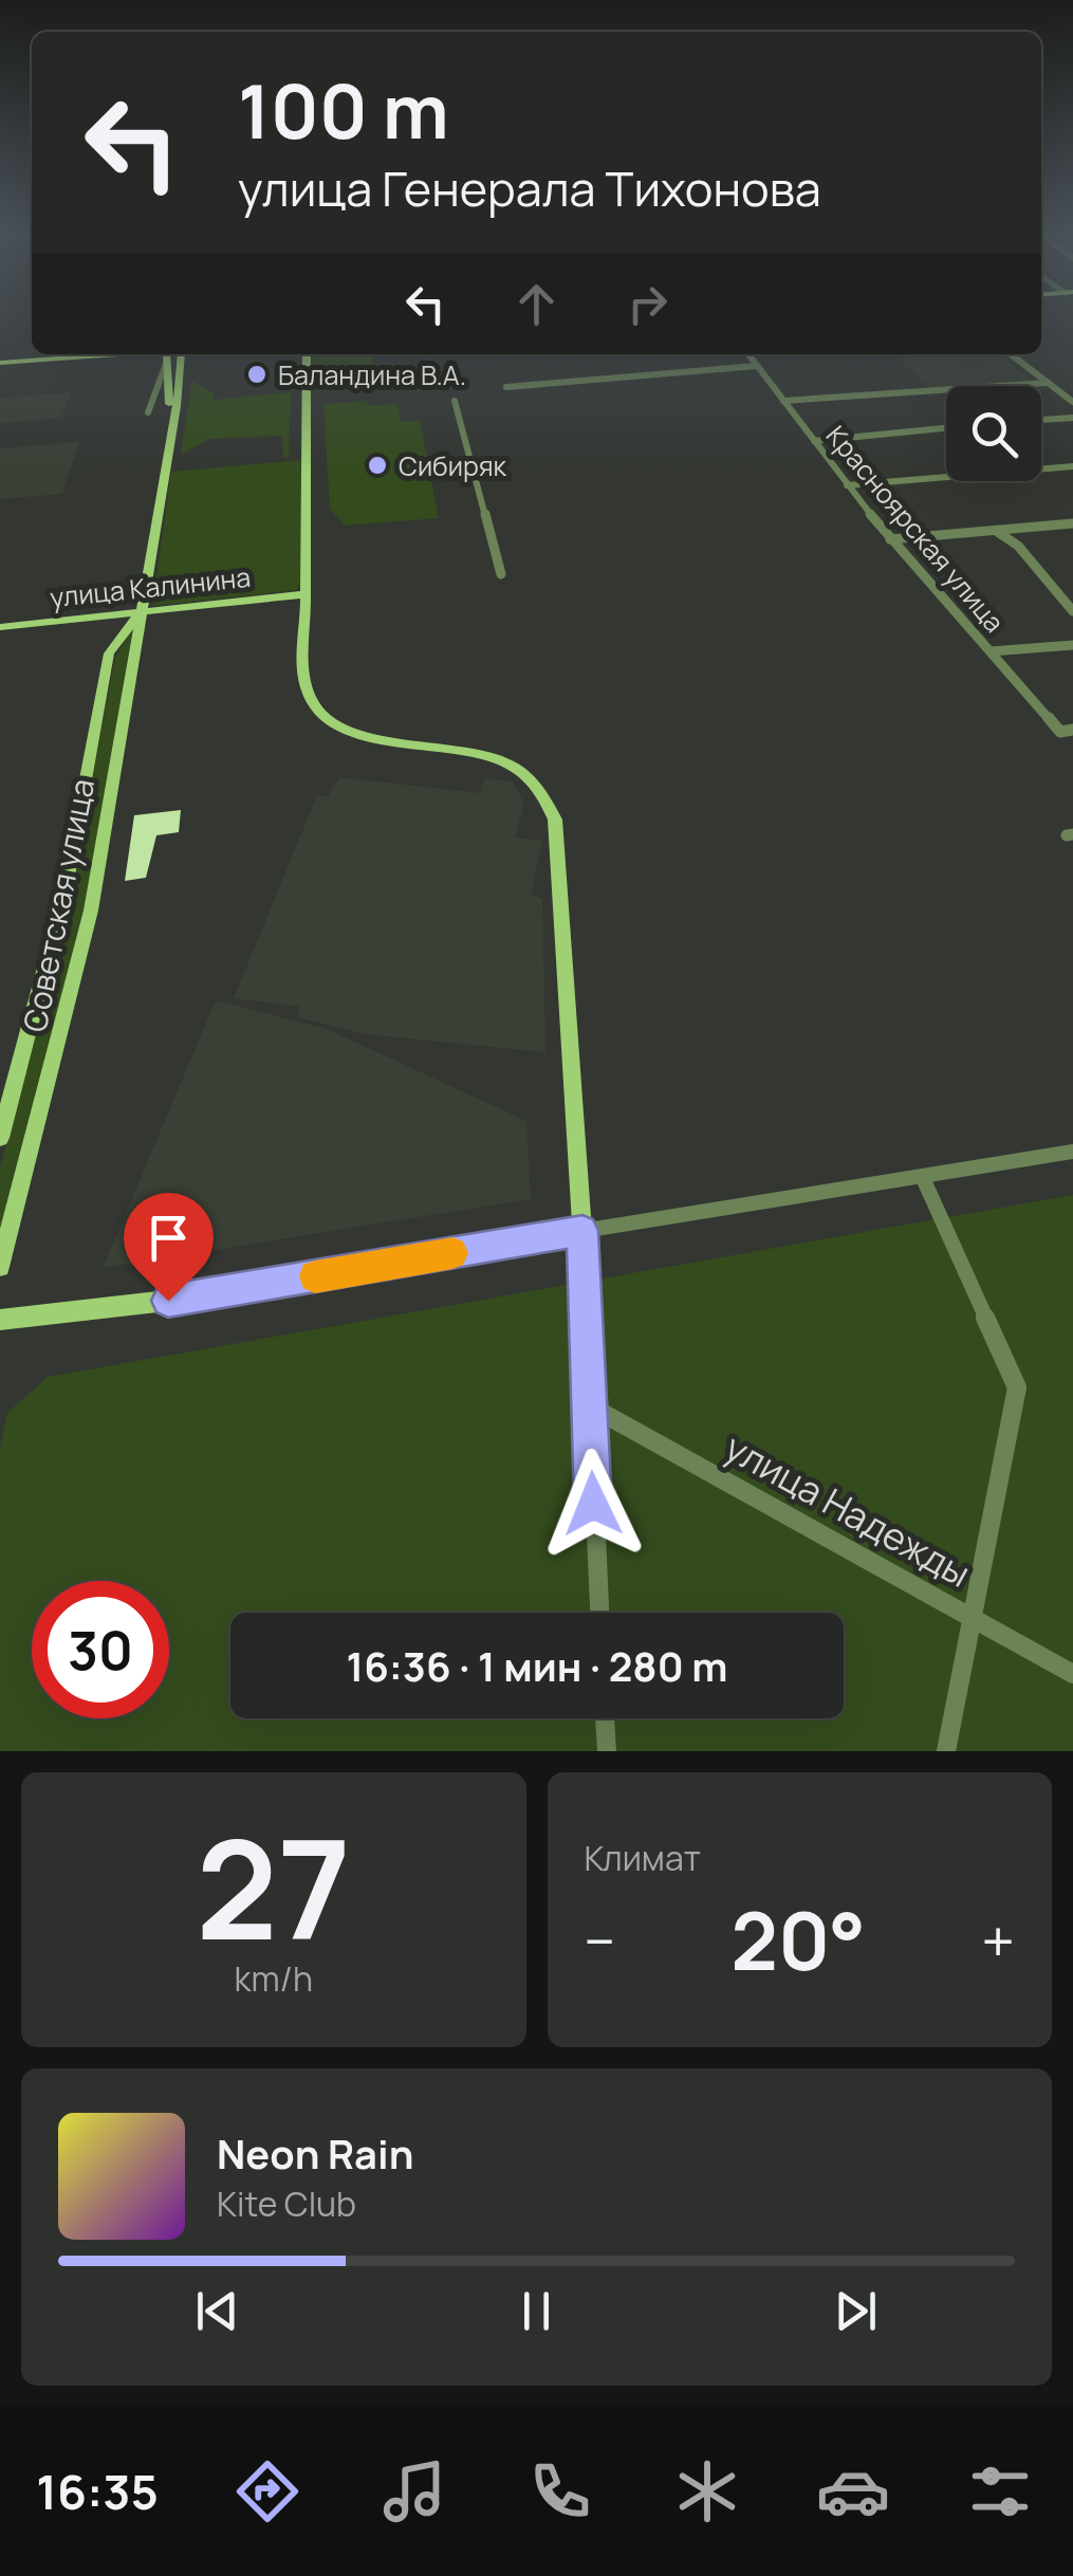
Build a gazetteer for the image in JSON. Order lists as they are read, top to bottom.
{
  "streets": {
    "main road": ["улица Калинина", "Советская улица"],
    "street": ["Красноярская улица", "улица Надежды"]
  },
  "crossings": [
    ["улица Калинина", "Советская улица"]
  ],
  "places": ["Баландина В.А.", "Сибиряк"],
  "page": {
    "turn": ["100 m", "улица Генерала Тихонова"],
    "limit": "30",
    "trip": "16:36 · 1 мин · 280 m",
    "tile": [
      ["27", "km/h"],
      "Климат"
    ],
    "heat": ["−", "20°", "+"],
    "song": ["Neon Rain", "Kite Club"],
    "tabs": "16:35"
  }
}
